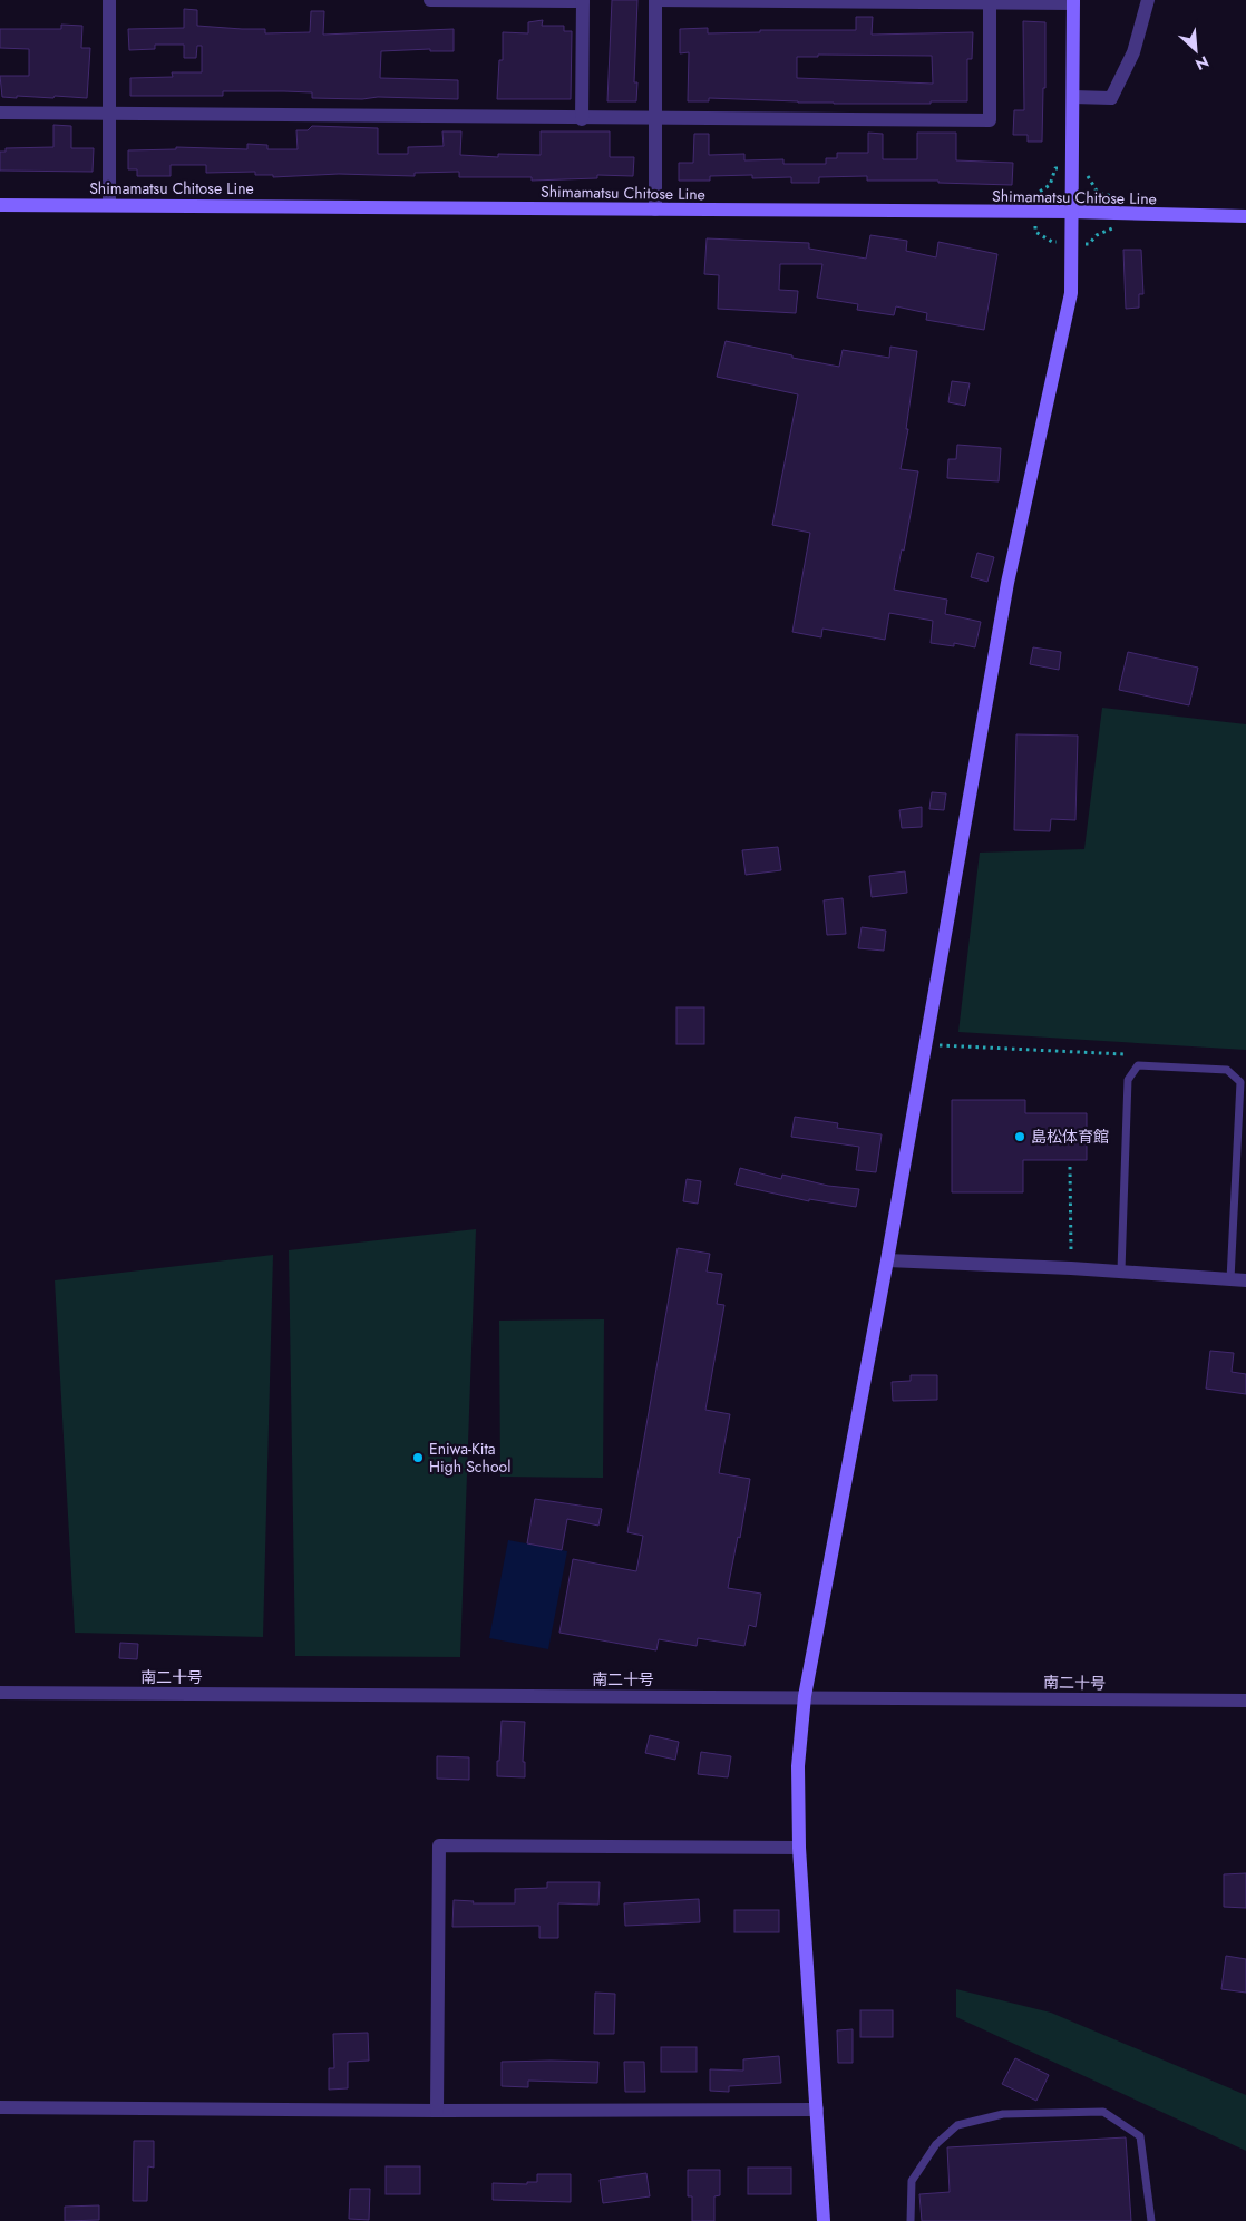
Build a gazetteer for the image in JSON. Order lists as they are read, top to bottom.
{
  "streets": {
    "street": ["Shimamatsu Chitose Line", "南二十号"]
  },
  "places": ["島松体育館", "Eniwa-Kita High School"],
  "north": "bottom right"
}
